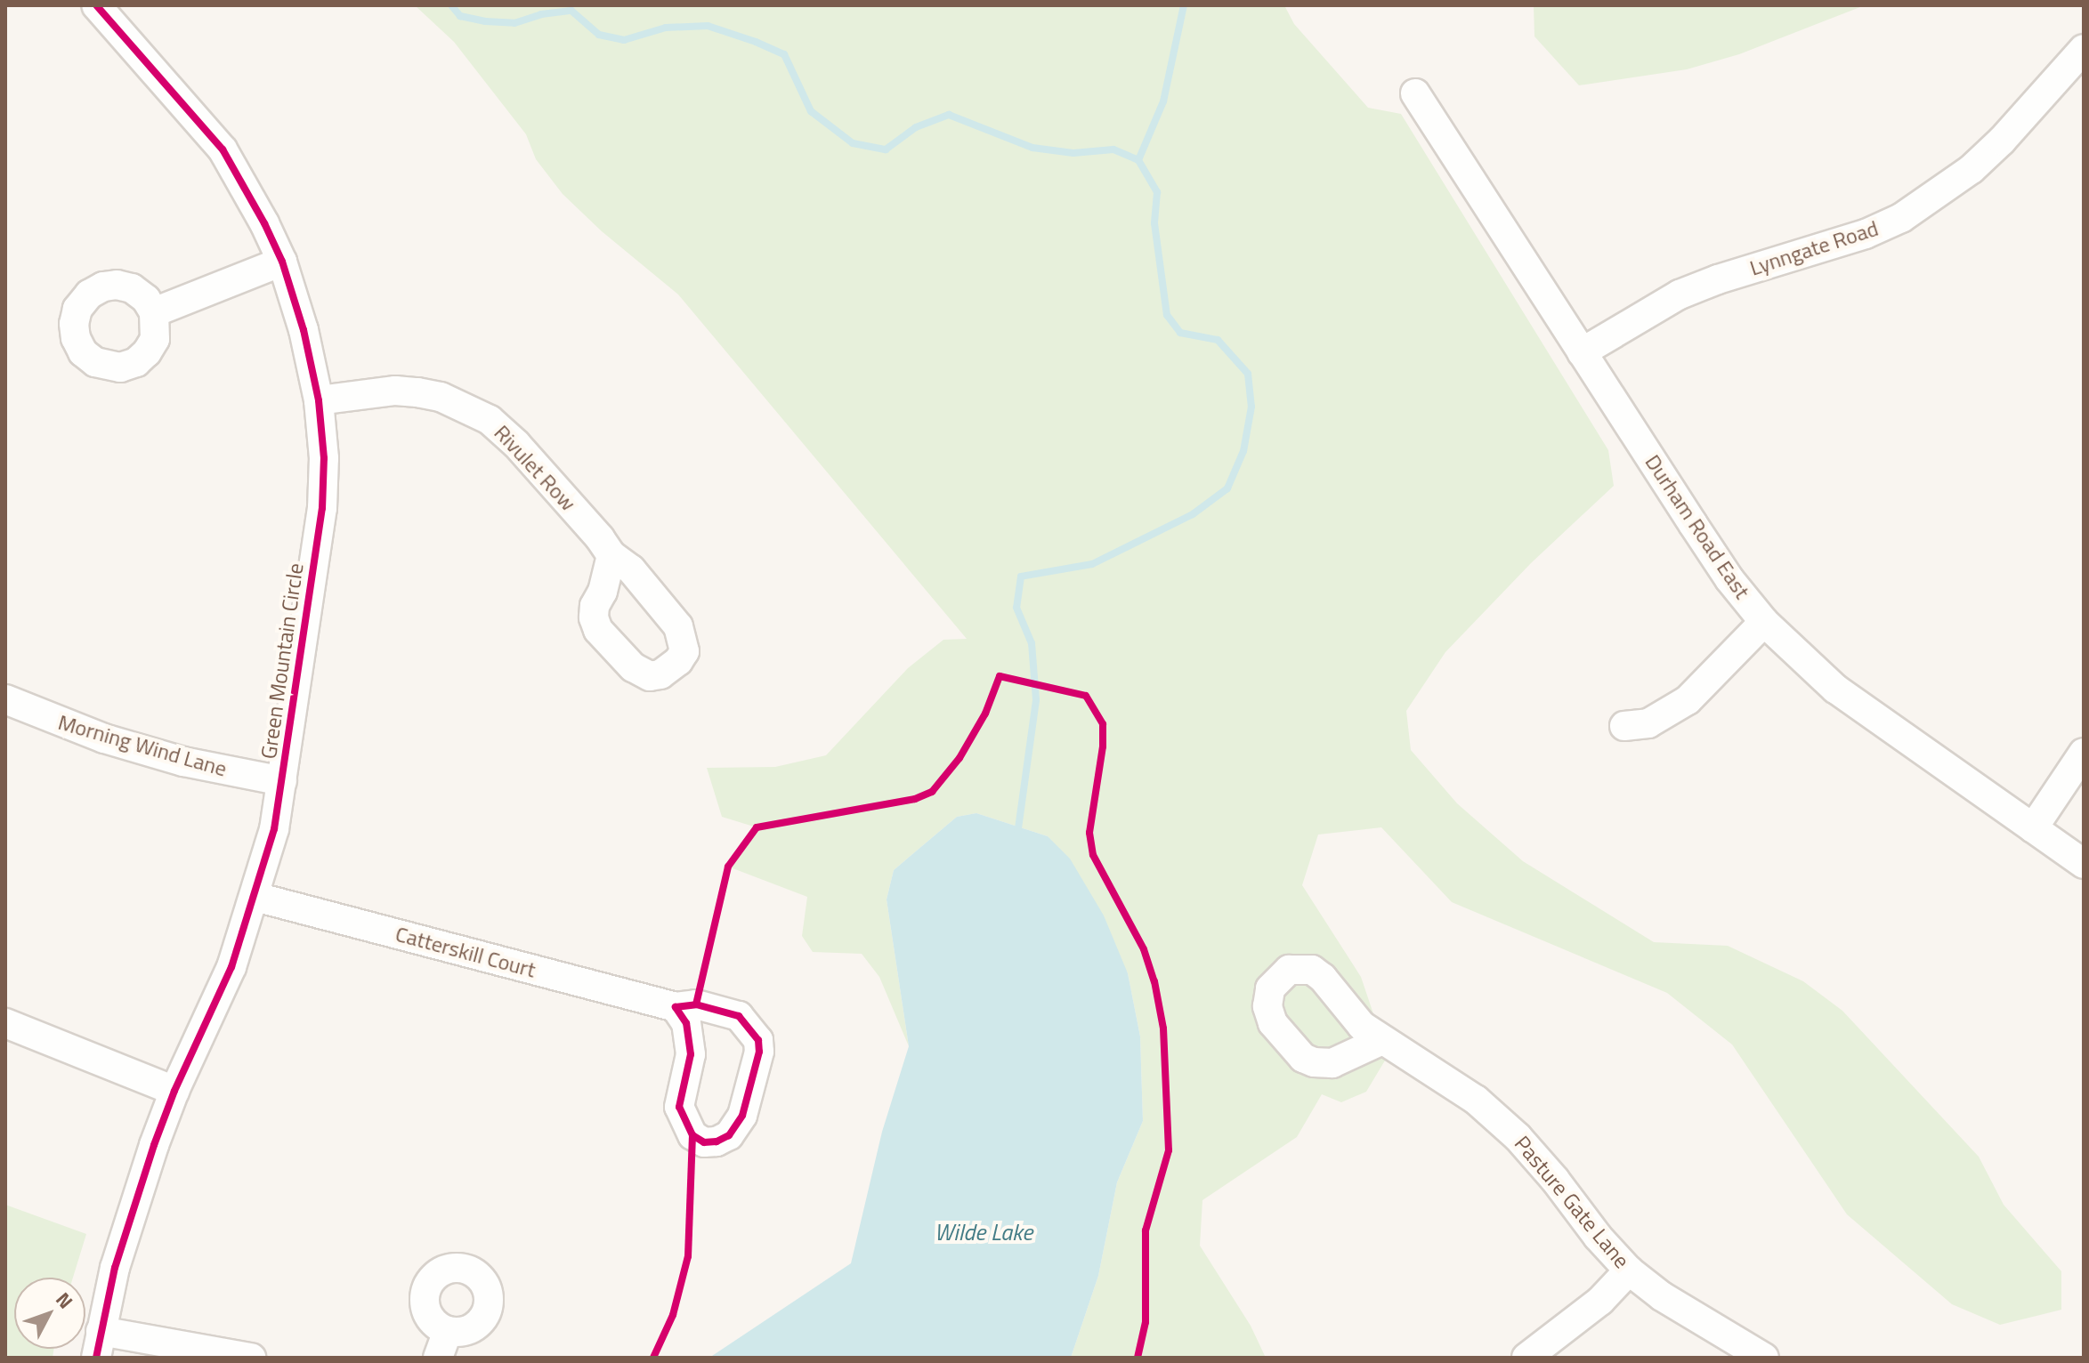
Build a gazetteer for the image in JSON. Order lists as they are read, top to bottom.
{
  "streets": {
    "street": [
      "Lynngate Road",
      "Rivulet Row",
      "Durham Road East",
      "Green Mountain Circle",
      "Morning Wind Lane",
      "Catterskill Court",
      "Pasture Gate Lane"
    ]
  },
  "crossings": [
    ["Lynngate Road", "Durham Road East"],
    ["Rivulet Row", "Green Mountain Circle"],
    ["Green Mountain Circle", "Morning Wind Lane"],
    ["Green Mountain Circle", "Catterskill Court"]
  ],
  "water": ["Wilde Lake"],
  "north": "top right"
}
